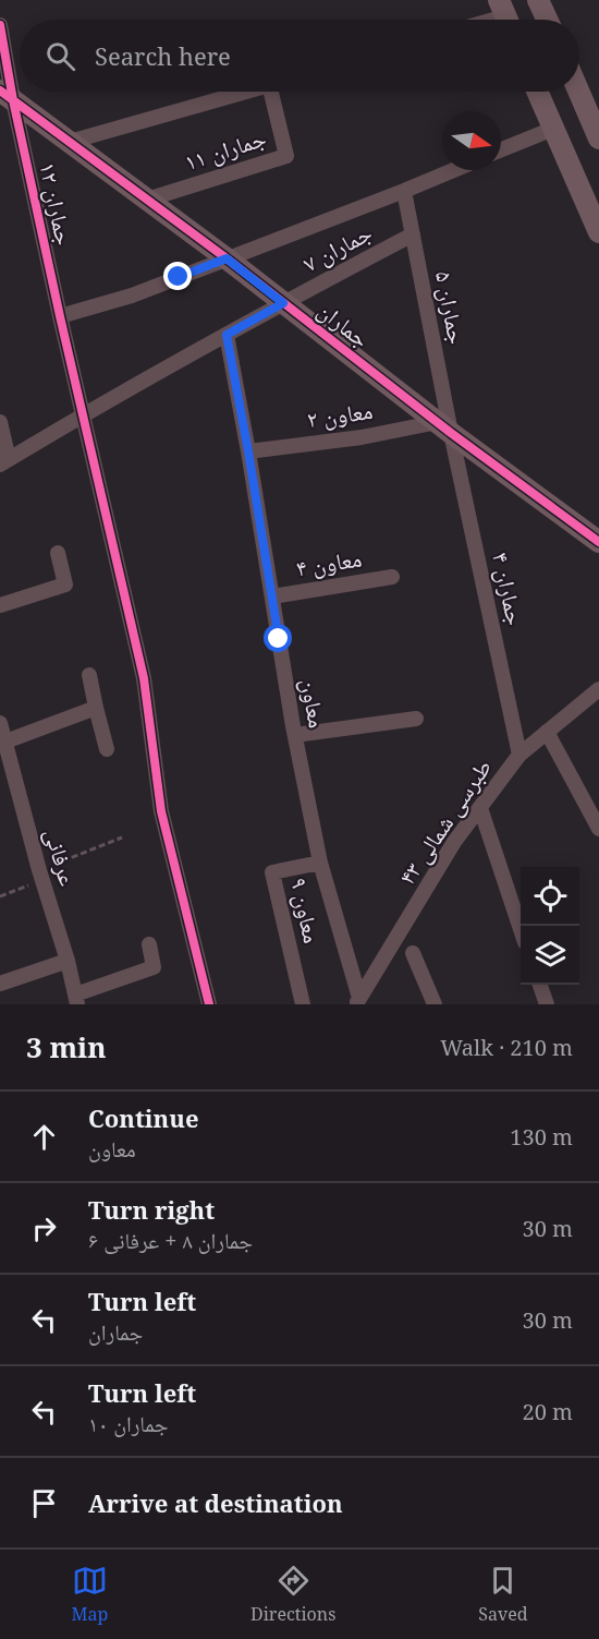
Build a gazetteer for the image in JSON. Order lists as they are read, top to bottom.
{
  "streets": {
    "street": [
      "جماران ۱۱",
      "جماران ۱۲",
      "جماران ۷",
      "جماران ۵",
      "جماران",
      "معاون ۲",
      "معاون ۴",
      "جماران ۴",
      "معاون",
      "طبرسی شمالی ۴۳",
      "عرفانی",
      "معاون ۹"
    ]
  },
  "crossings": [
    ["جماران ۱۱", "جماران"],
    ["جماران ۱۲", "جماران ۷"],
    ["جماران ۱۲", "جماران"],
    ["جماران ۷", "جماران ۵"],
    ["جماران ۷", "جماران"],
    ["جماران ۷", "معاون"],
    ["جماران ۵", "جماران"],
    ["جماران ۵", "معاون ۲"],
    ["جماران ۵", "جماران ۴"],
    ["جماران", "معاون ۲"],
    ["جماران", "جماران ۴"],
    ["معاون ۲", "جماران ۴"],
    ["معاون ۲", "معاون"],
    ["معاون ۴", "معاون"],
    ["جماران ۴", "طبرسی شمالی ۴۳"],
    ["معاون", "طبرسی شمالی ۴۳"],
    ["معاون", "معاون ۹"]
  ],
  "north": "right",
  "page": {
    "search": "Search here",
    "heading": ["3 min", "Walk · 210 m"],
    "list": [
      ["Continue", "معاون", "130 m"],
      ["Turn right", "جماران ۸ + عرفانی ۶", "30 m"],
      ["Turn left", "جماران", "30 m"],
      ["Turn left", "جماران ۱۰", "20 m"],
      "Arrive at destination"
    ],
    "nav": ["Map", "Directions", "Saved"]
  }
}
